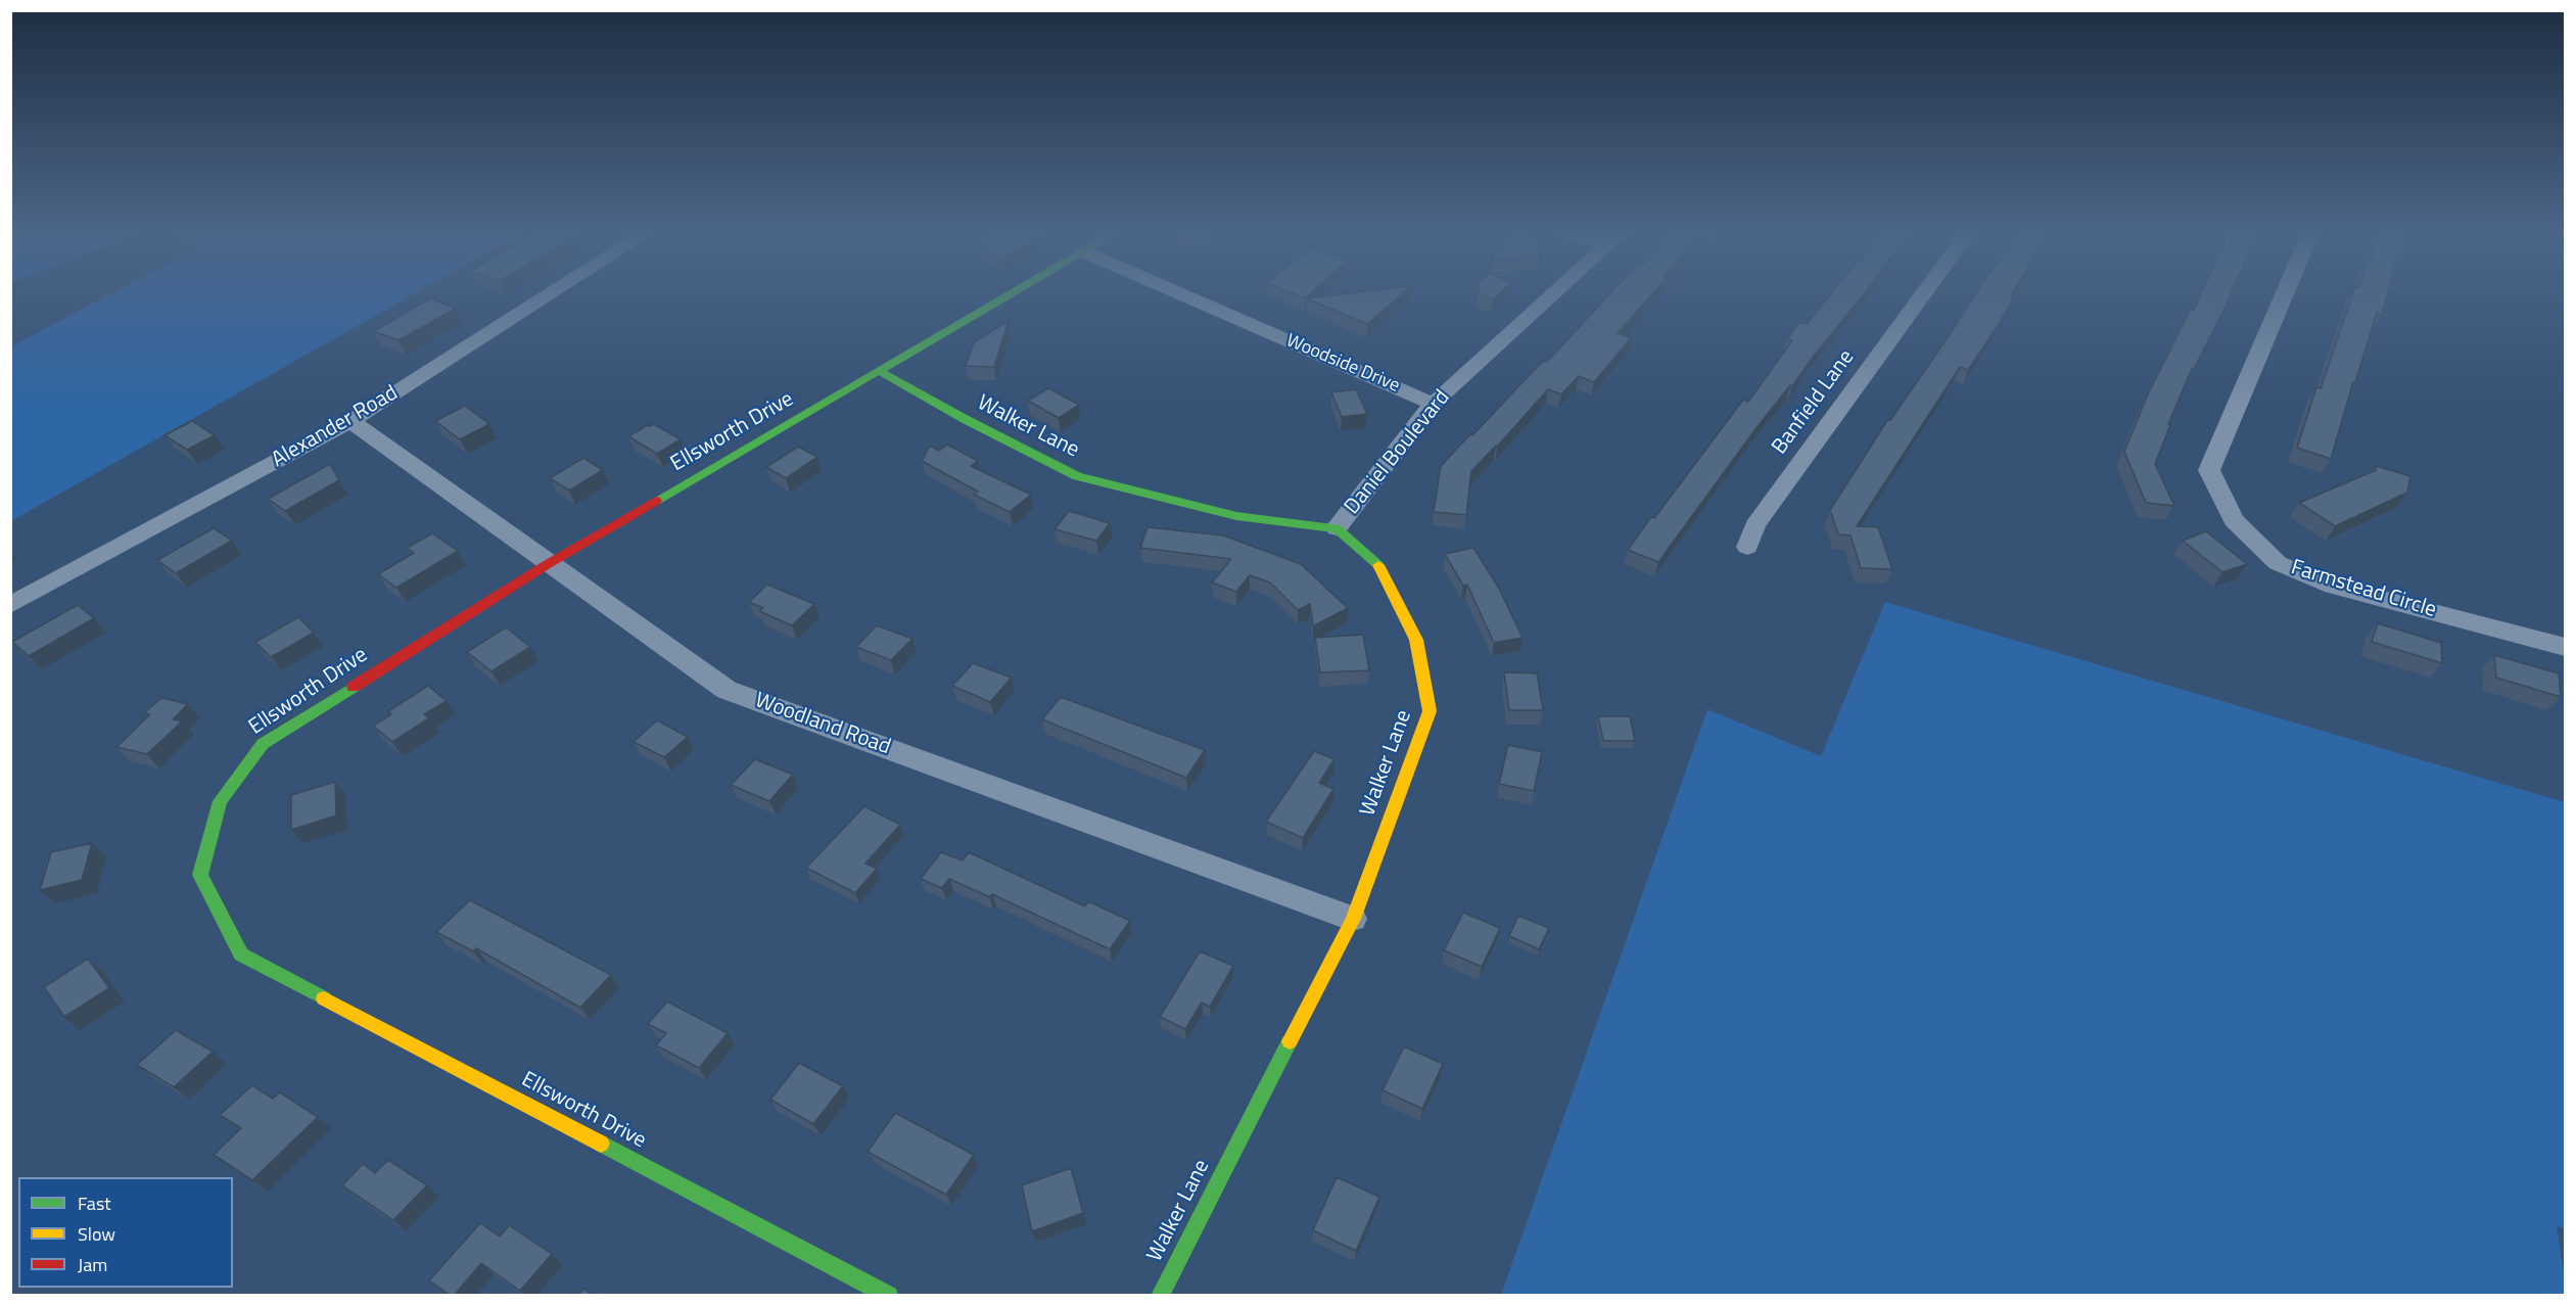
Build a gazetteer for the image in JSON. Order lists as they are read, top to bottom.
{
  "streets": {
    "street": [
      "Woodside Drive",
      "Banfield Lane",
      "Alexander Road",
      "Walker Lane",
      "Ellsworth Drive",
      "Daniel Boulevard",
      "Farmstead Circle",
      "Woodland Road"
    ]
  },
  "crossings": [
    ["Woodside Drive", "Daniel Boulevard"],
    ["Alexander Road", "Woodland Road"],
    ["Walker Lane", "Ellsworth Drive"],
    ["Walker Lane", "Daniel Boulevard"],
    ["Walker Lane", "Woodland Road"],
    ["Ellsworth Drive", "Woodland Road"]
  ],
  "legend": ["Fast", "Slow", "Jam"]
}
